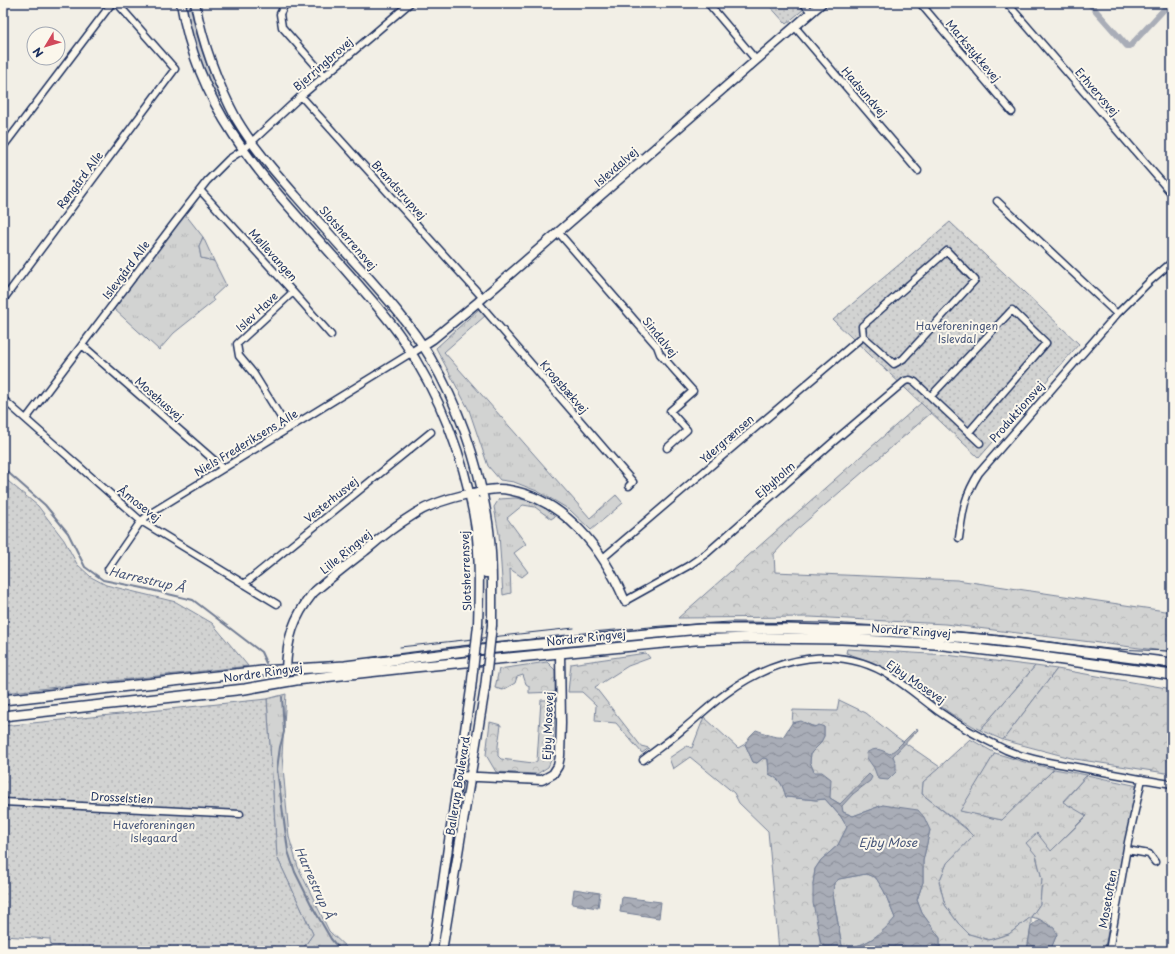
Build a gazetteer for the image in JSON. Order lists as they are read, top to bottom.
{
  "streets": {
    "main road": ["Nordre Ringvej"],
    "street": [
      "Markstykkevej",
      "Bjerringbrovej",
      "Hadsundvej",
      "Erhvervsvej",
      "Islevdalvej",
      "Røngård Alle",
      "Brandstrupvej",
      "Slotsherrensvej",
      "Møllevangen",
      "Islevgård Alle",
      "Islev Have",
      "Sindalvej",
      "Krogsbækvej",
      "Mosehusvej",
      "Produktionsvej",
      "Ydergrænsen",
      "Niels Frederiksens Alle",
      "Ejbyholm",
      "Vesterhusvej",
      "Åmosevej",
      "Lille Ringvej",
      "Ejby Mosevej",
      "Ballerup Boulevard",
      "Drosselstien",
      "Mosetoften"
    ]
  },
  "crossings": [
    ["Bjerringbrovej", "Brandstrupvej"],
    ["Bjerringbrovej", "Slotsherrensvej"],
    ["Bjerringbrovej", "Islevgård Alle"],
    ["Hadsundvej", "Islevdalvej"],
    ["Islevdalvej", "Brandstrupvej"],
    ["Islevdalvej", "Slotsherrensvej"],
    ["Islevdalvej", "Sindalvej"],
    ["Islevdalvej", "Krogsbækvej"],
    ["Islevdalvej", "Niels Frederiksens Alle"],
    ["Brandstrupvej", "Krogsbækvej"],
    ["Slotsherrensvej", "Islevgård Alle"],
    ["Slotsherrensvej", "Niels Frederiksens Alle"],
    ["Slotsherrensvej", "Lille Ringvej"],
    ["Slotsherrensvej", "Ballerup Boulevard"],
    ["Møllevangen", "Islevgård Alle"],
    ["Møllevangen", "Islev Have"],
    ["Islevgård Alle", "Mosehusvej"],
    ["Islevgård Alle", "Åmosevej"],
    ["Islev Have", "Niels Frederiksens Alle"],
    ["Mosehusvej", "Niels Frederiksens Alle"],
    ["Niels Frederiksens Alle", "Åmosevej"],
    ["Vesterhusvej", "Åmosevej"],
    ["Lille Ringvej", "Nordre Ringvej"],
    ["Nordre Ringvej", "Ejby Mosevej"],
    ["Ejby Mosevej", "Ballerup Boulevard"],
    ["Ejby Mosevej", "Mosetoften"]
  ],
  "water": ["Harrestrup Å", "Ejby Mose"],
  "parks": ["Haveforeningen Islevdal", "Haveforeningen Islegaard"],
  "north": "bottom left"
}
